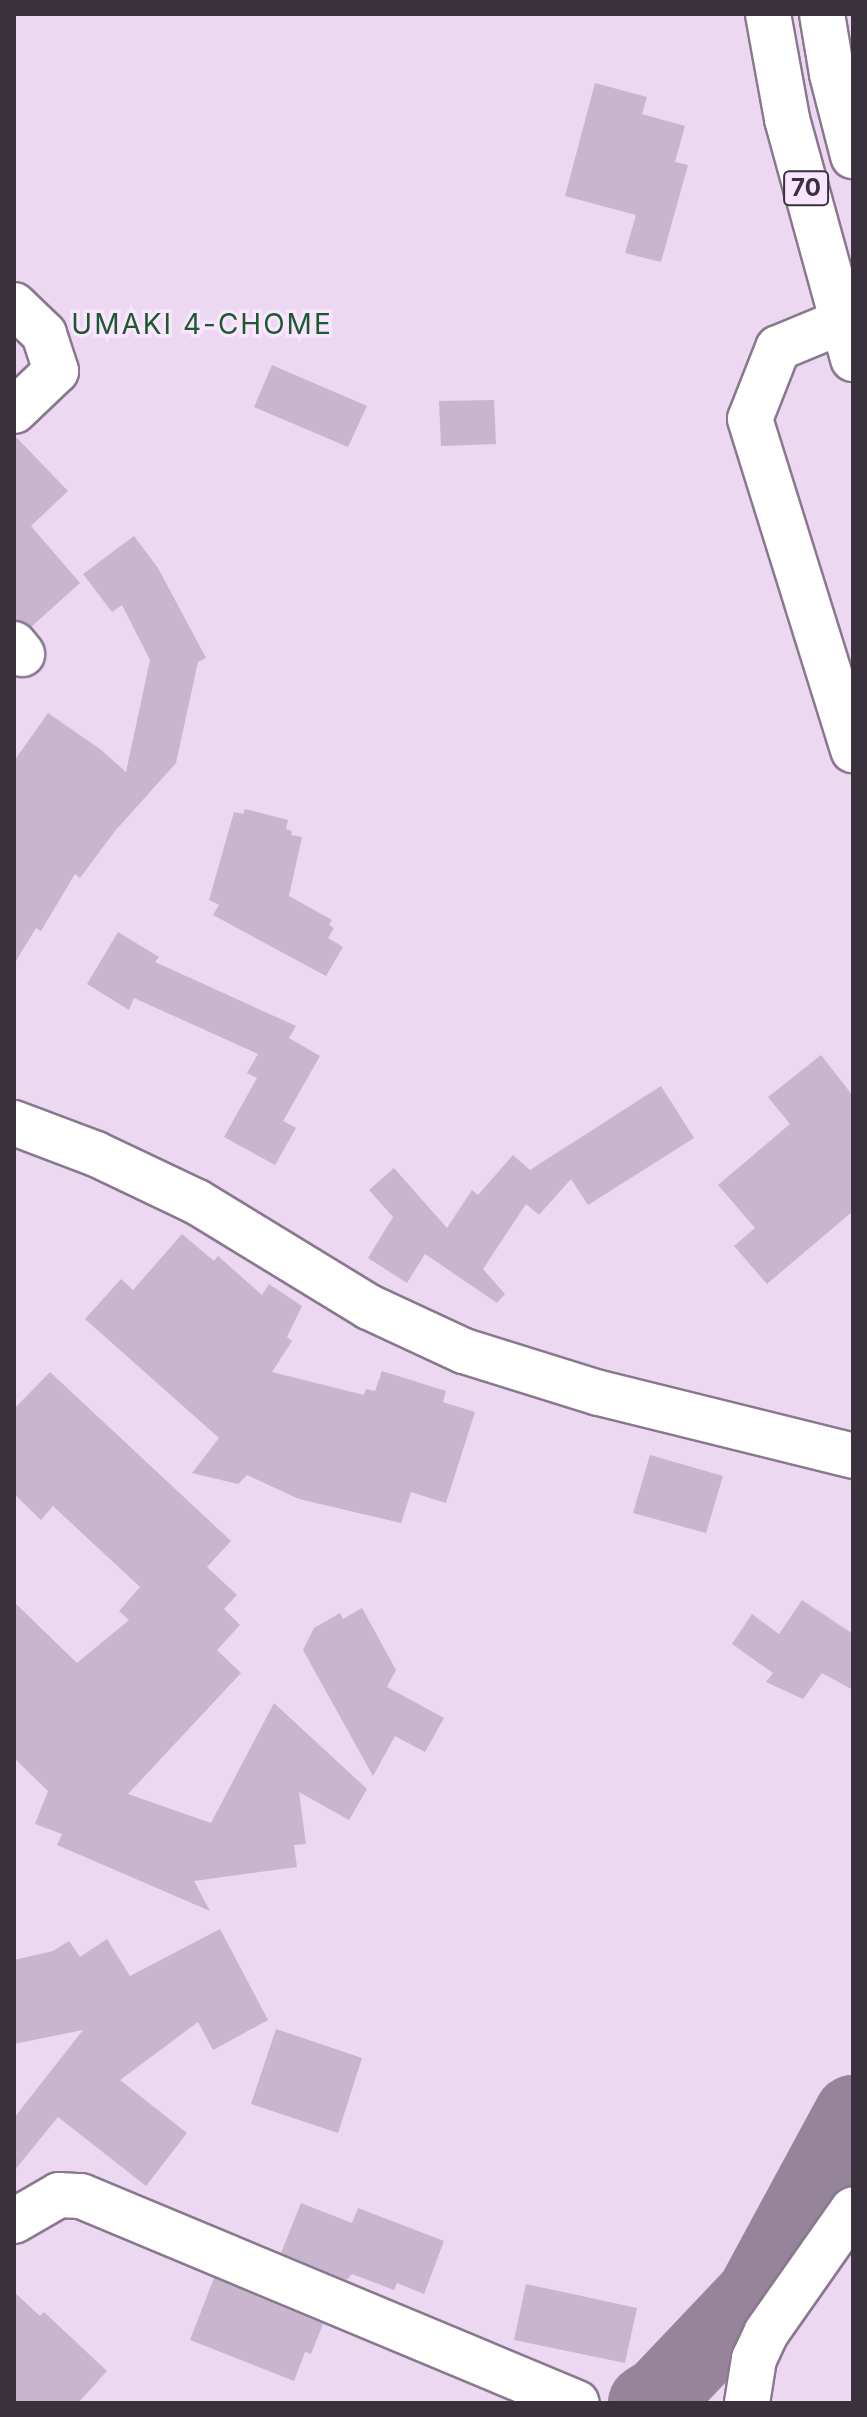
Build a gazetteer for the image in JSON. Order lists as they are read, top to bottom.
{
  "streets": {
    "street": ["70"]
  },
  "districts": ["UMAKI 4-CHOME"]
}
